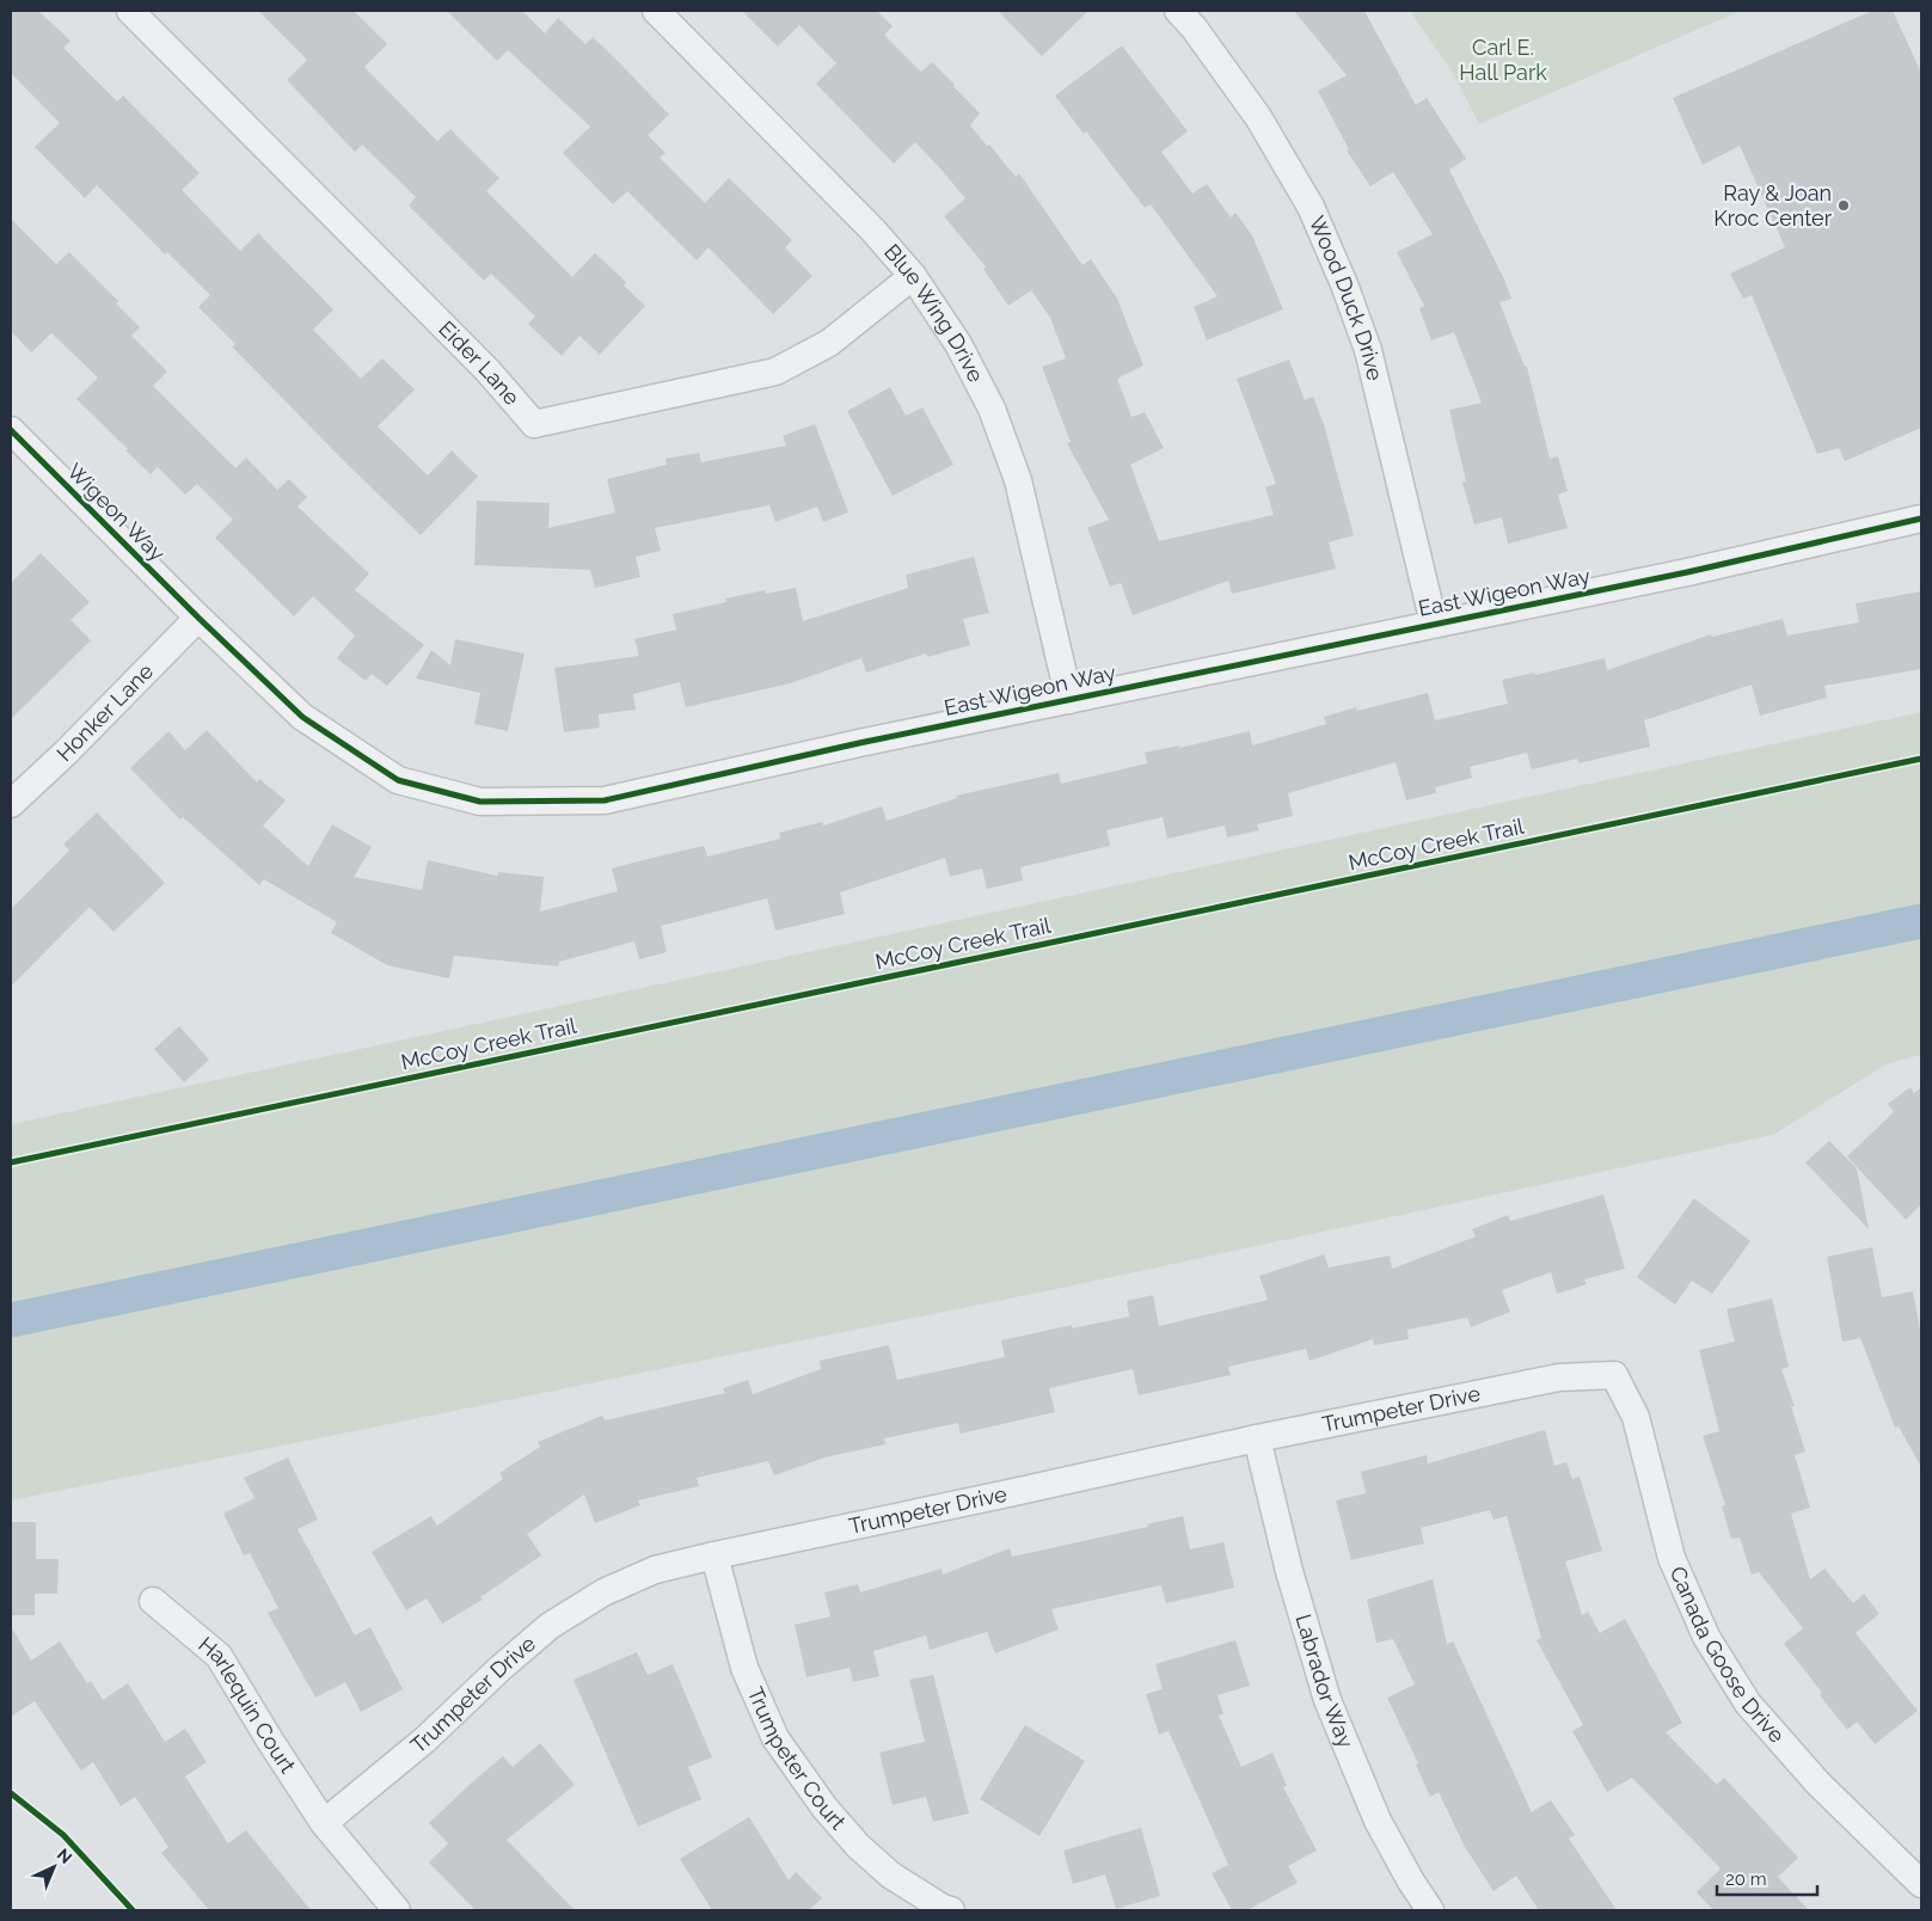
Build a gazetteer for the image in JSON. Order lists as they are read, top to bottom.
{
  "streets": {
    "street": [
      "Wood Duck Drive",
      "Blue Wing Drive",
      "Eider Lane",
      "Wigeon Way",
      "East Wigeon Way",
      "Honker Lane",
      "Trumpeter Drive",
      "Canada Goose Drive",
      "Labrador Way",
      "Harlequin Court",
      "Trumpeter Court"
    ],
    "cycle path": ["McCoy Creek Trail"]
  },
  "crossings": [
    ["Wood Duck Drive", "East Wigeon Way"],
    ["Blue Wing Drive", "Eider Lane"],
    ["Blue Wing Drive", "East Wigeon Way"],
    ["Wigeon Way", "East Wigeon Way"],
    ["Wigeon Way", "Honker Lane"],
    ["East Wigeon Way", "Honker Lane"],
    ["Trumpeter Drive", "Canada Goose Drive"],
    ["Trumpeter Drive", "Labrador Way"],
    ["Trumpeter Drive", "Harlequin Court"],
    ["Trumpeter Drive", "Trumpeter Court"]
  ],
  "parks": ["Carl E. Hall Park"],
  "places": ["Ray & Joan Kroc Center"],
  "scale_bar": "20 m",
  "north": "top right"
}
